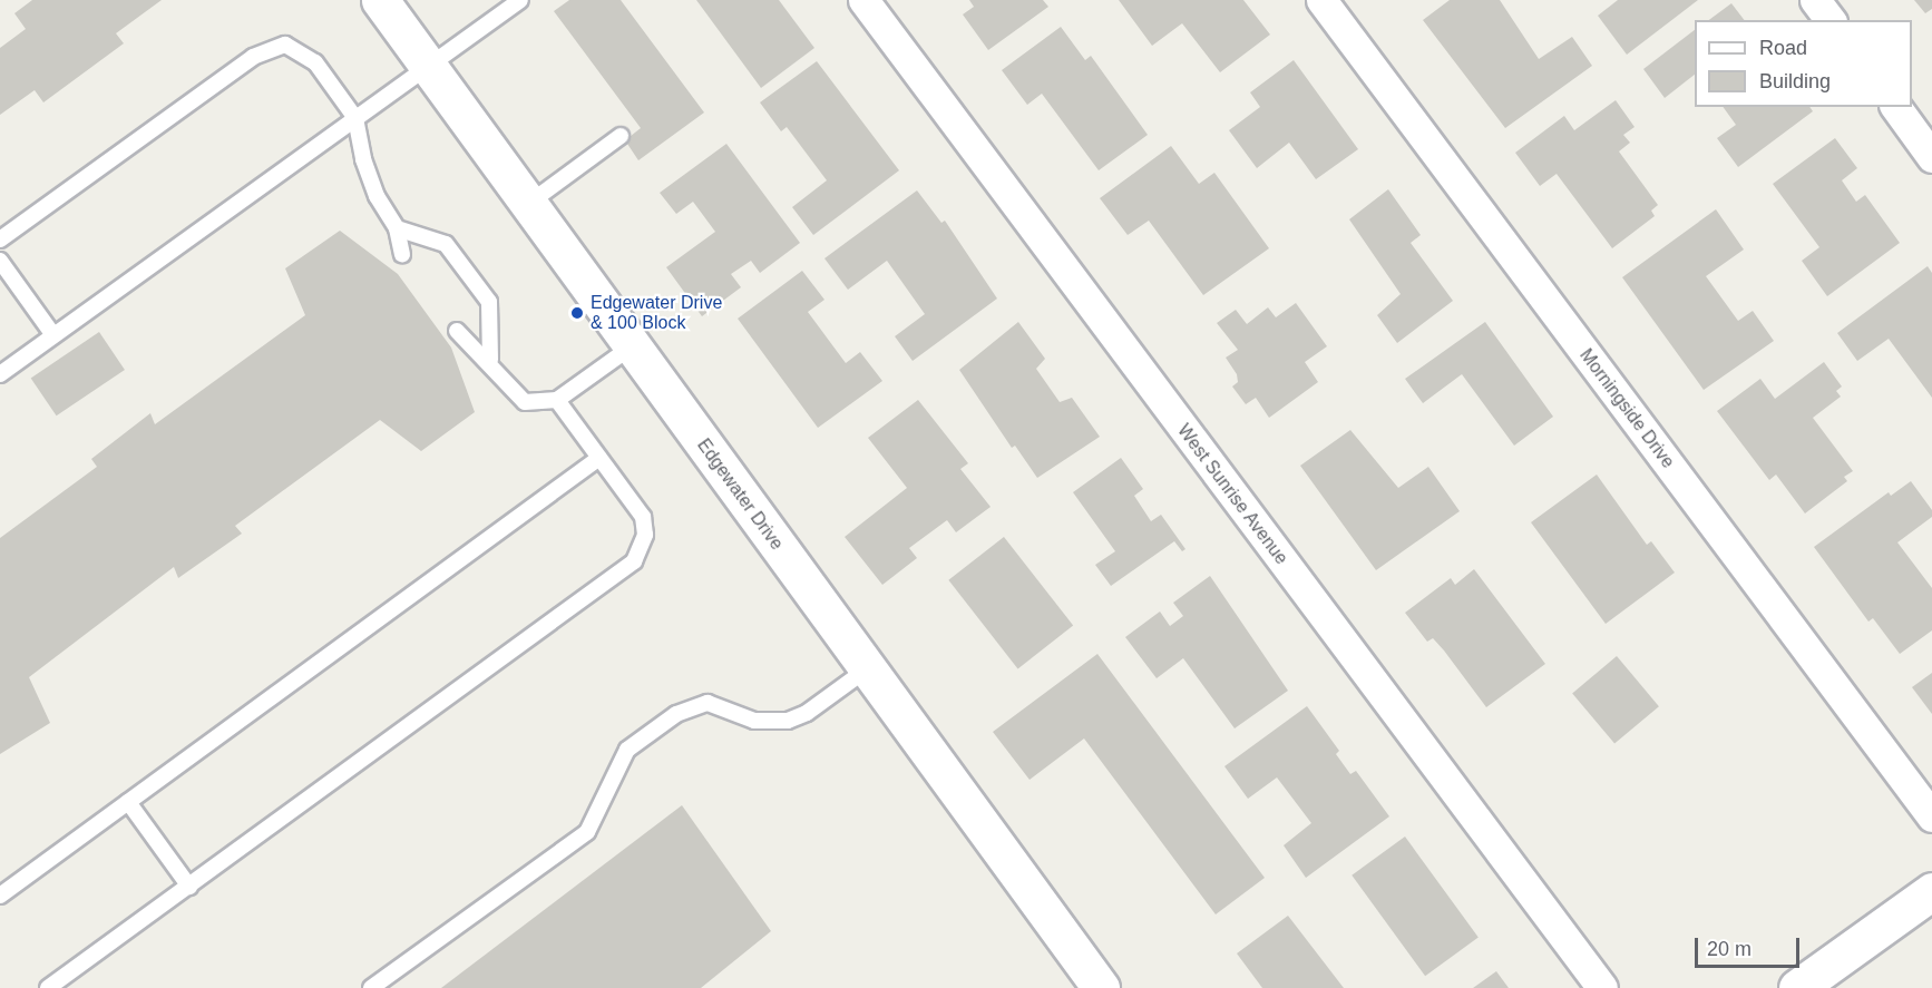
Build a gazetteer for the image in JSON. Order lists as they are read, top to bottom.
{
  "streets": {
    "street": ["Morningside Drive", "Edgewater Drive", "West Sunrise Avenue"]
  },
  "places": ["Edgewater Drive & 100 Block"],
  "legend": ["Road", "Building"],
  "scale_bar": "20 m"
}
